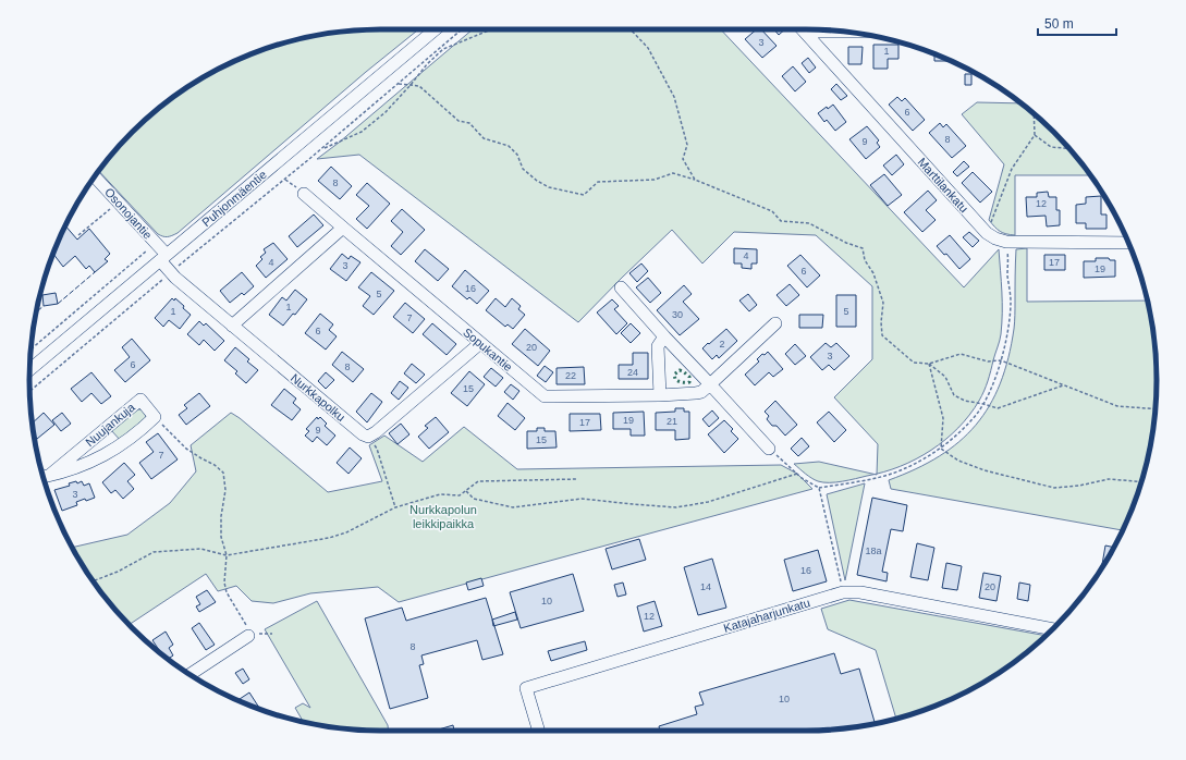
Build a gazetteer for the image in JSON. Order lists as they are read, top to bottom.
{
  "streets": {
    "street": [
      "Marttilankatu",
      "Puhjonmäentie",
      "Osonojantie",
      "Sopukantie",
      "Nurkkapolku",
      "Nuujankuja",
      "Katajaharjunkatu"
    ]
  },
  "crossings": [
    ["Puhjonmäentie", "Osonojantie"],
    ["Puhjonmäentie", "Nurkkapolku"],
    ["Osonojantie", "Nurkkapolku"]
  ],
  "parks": ["Nurkkapolun leikkipaikka"],
  "house_numbers": [
    "3",
    "1",
    "6",
    "8",
    "9",
    "8",
    "12",
    "4",
    "4",
    "17",
    "3",
    "19",
    "6",
    "16",
    "5",
    "1",
    "1",
    "5",
    "30",
    "7",
    "6",
    "2",
    "20",
    "3",
    "6",
    "8",
    "24",
    "22",
    "15",
    "19",
    "21",
    "17",
    "9",
    "15",
    "7",
    "3",
    "18a",
    "16",
    "14",
    "20",
    "10",
    "12",
    "8",
    "10"
  ],
  "scale_bar": "50 m"
}
